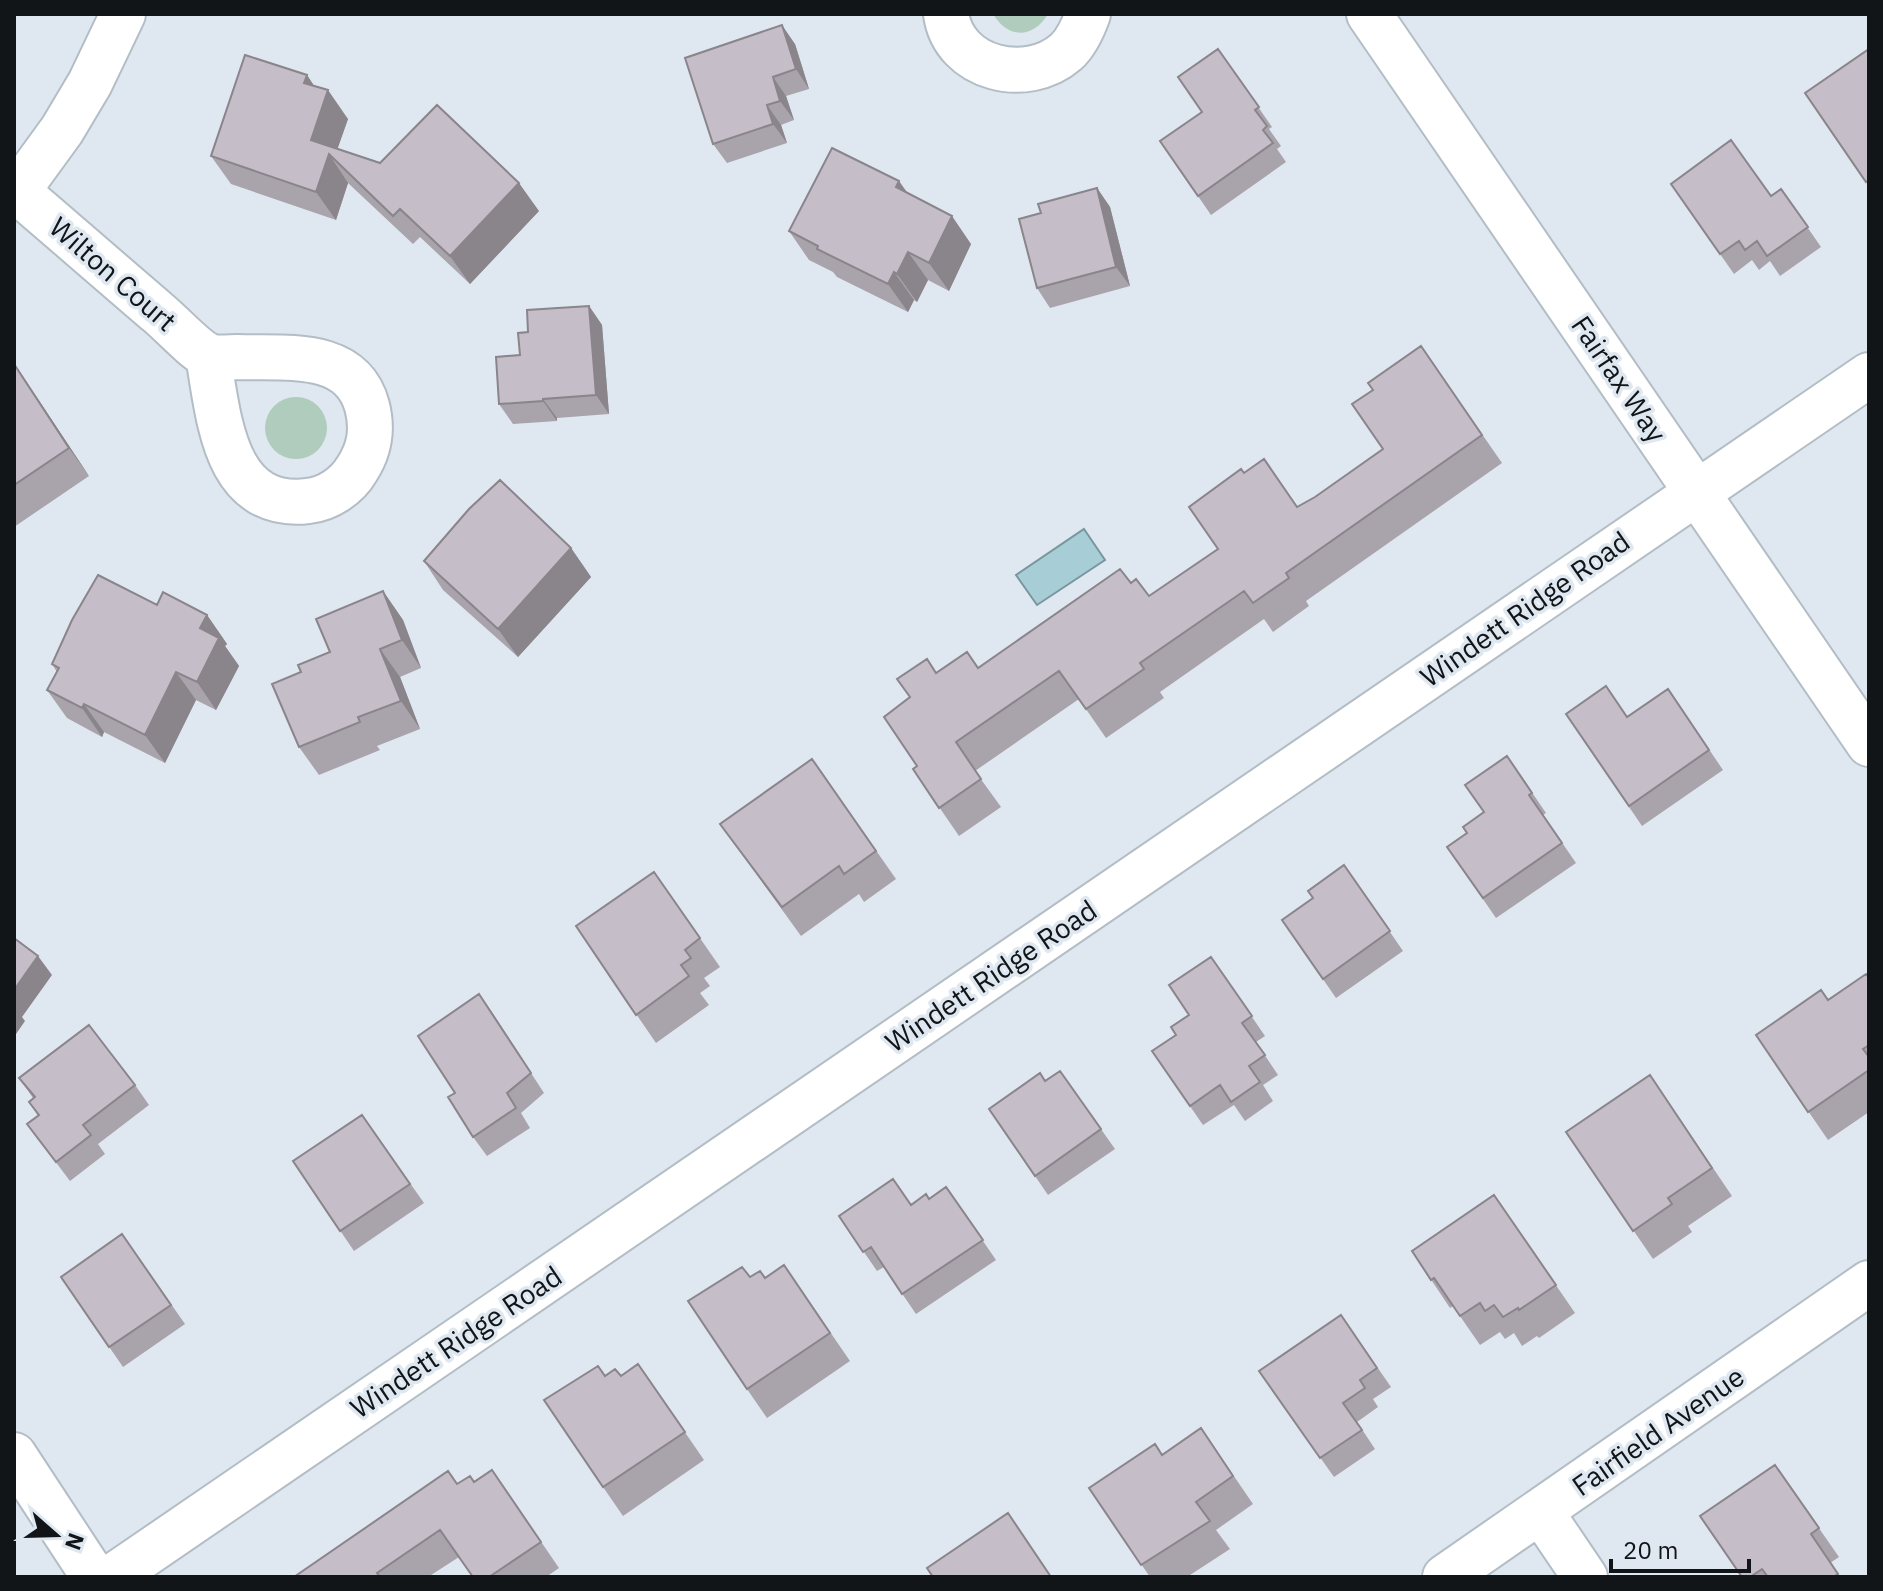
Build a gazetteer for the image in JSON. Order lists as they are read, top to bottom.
{
  "streets": {
    "street": [
      "Wilton Court",
      "Fairfax Way",
      "Windett Ridge Road",
      "Fairfield Avenue"
    ]
  },
  "crossings": [
    ["Fairfax Way", "Windett Ridge Road"]
  ],
  "scale_bar": "20 m",
  "north": "right"
}
